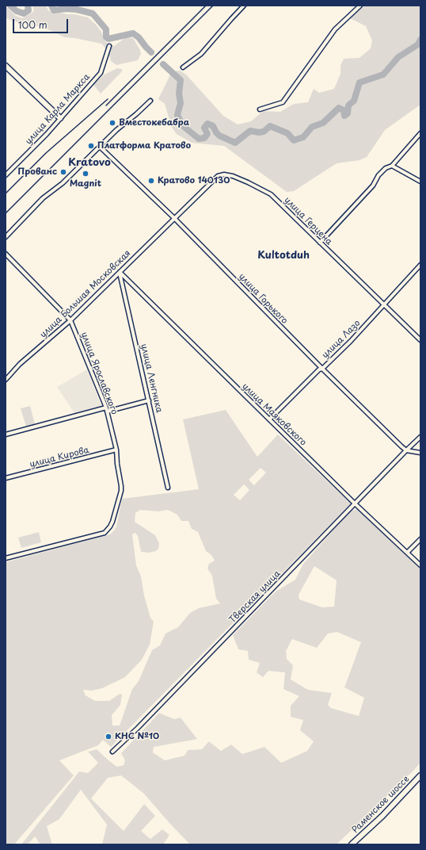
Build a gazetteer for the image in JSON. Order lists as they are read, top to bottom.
{
  "streets": {
    "main road": ["Раменское шоссе"],
    "street": [
      "улица Карла Маркса",
      "улица Герцена",
      "улица Большая Московская",
      "улица Горького",
      "улица Лазо",
      "улица Ярославского",
      "улица Ленгника",
      "улица Маяковского",
      "улица Кирова",
      "Тверская улица"
    ]
  },
  "crossings": [
    ["улица Герцена", "улица Большая Московская"],
    ["улица Герцена", "улица Горького"],
    ["улица Герцена", "улица Лазо"],
    ["улица Большая Московская", "улица Горького"],
    ["улица Большая Московская", "улица Ярославского"],
    ["улица Большая Московская", "улица Ленгника"],
    ["улица Большая Московская", "улица Маяковского"],
    ["улица Горького", "улица Лазо"],
    ["улица Горького", "Тверская улица"],
    ["улица Лазо", "улица Маяковского"],
    ["улица Ярославского", "улица Кирова"],
    ["улица Ленгника", "улица Маяковского"],
    ["улица Маяковского", "Тверская улица"]
  ],
  "districts": ["Kratovo", "Kultotduh"],
  "places": [
    "Вместокебабра",
    "Платформа Кратово",
    "Прованс",
    "Magnit",
    "Кратово 140130",
    "КНС №10"
  ],
  "scale_bar": "100 m"
}
